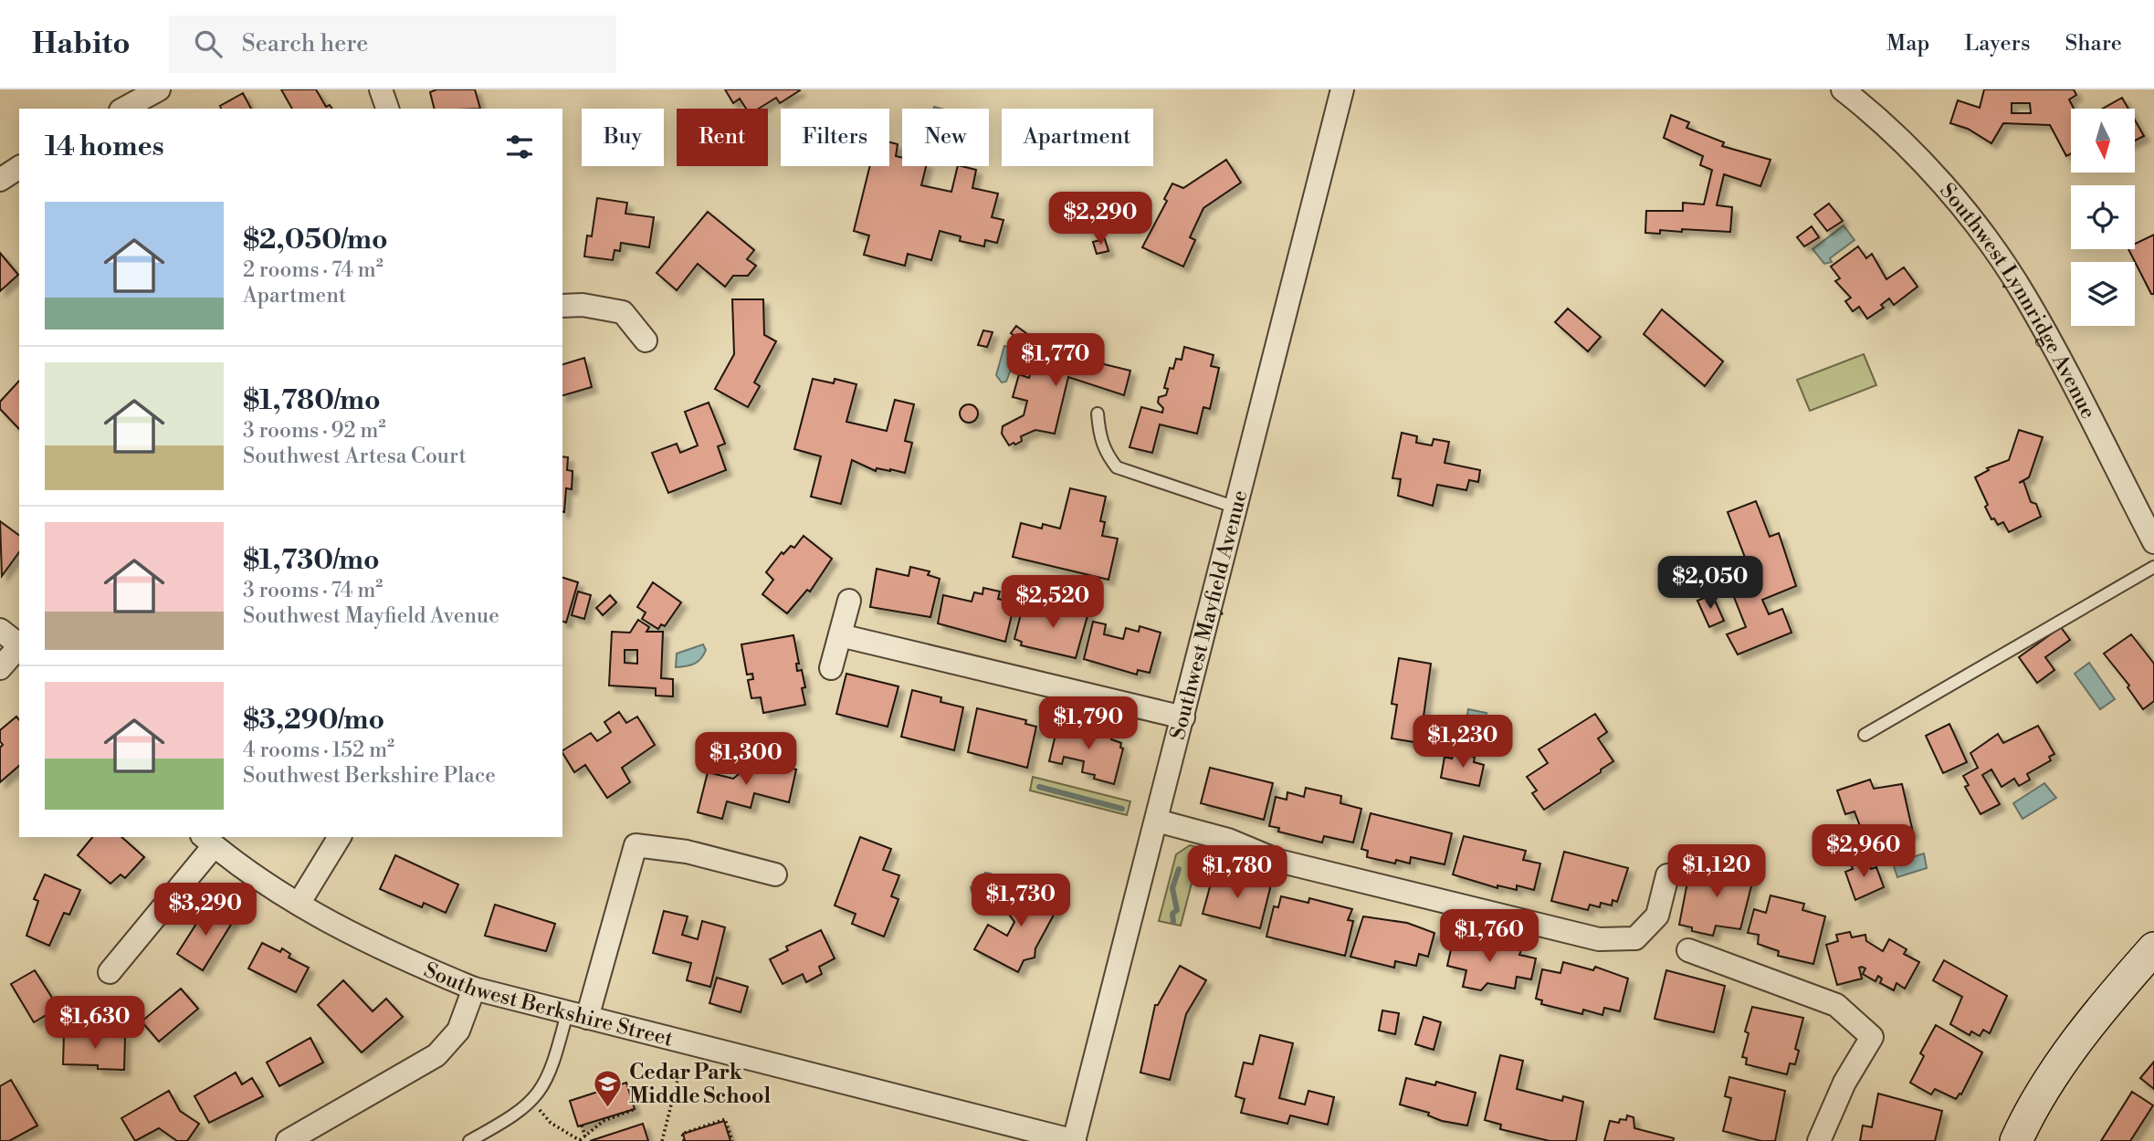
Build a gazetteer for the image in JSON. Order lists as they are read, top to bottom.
{
  "streets": {
    "street": ["Southwest Lynnridge Avenue", "Southwest Mayfield Avenue", "Southwest Berkshire Street"]
  },
  "crossings": [
    ["Southwest Mayfield Avenue", "Southwest Berkshire Street"]
  ],
  "places": {
    "school or university": ["Cedar Park Middle School"]
  },
  "north": "bottom",
  "page": {
    "header": "Habito",
    "search": "Search here",
    "nav": ["Map", "Layers", "Share"],
    "chip": [
      "Buy",
      "Rent",
      "Filters",
      "New",
      "Apartment"
    ],
    "heading": "14 homes",
    "list": [
      {
        "name": "$2,050/mo",
        "note": "2 rooms · 74 m² · Apartment"
      },
      {
        "name": "$1,780/mo",
        "note": "3 rooms · 92 m² · Southwest Artesa Court"
      },
      {
        "name": "$1,730/mo",
        "note": "3 rooms · 74 m² · Southwest Mayfield Avenue"
      },
      {
        "name": "$3,290/mo",
        "note": "4 rooms · 152 m² · Southwest Berkshire Place"
      }
    ],
    "price": [
      "$2,290",
      "$1,770",
      "$2,050",
      "$2,520",
      "$1,790",
      "$1,230",
      "$1,300",
      "$2,960",
      "$1,120",
      "$1,780",
      "$1,730",
      "$3,290",
      "$1,760",
      "$1,630"
    ]
  }
}
